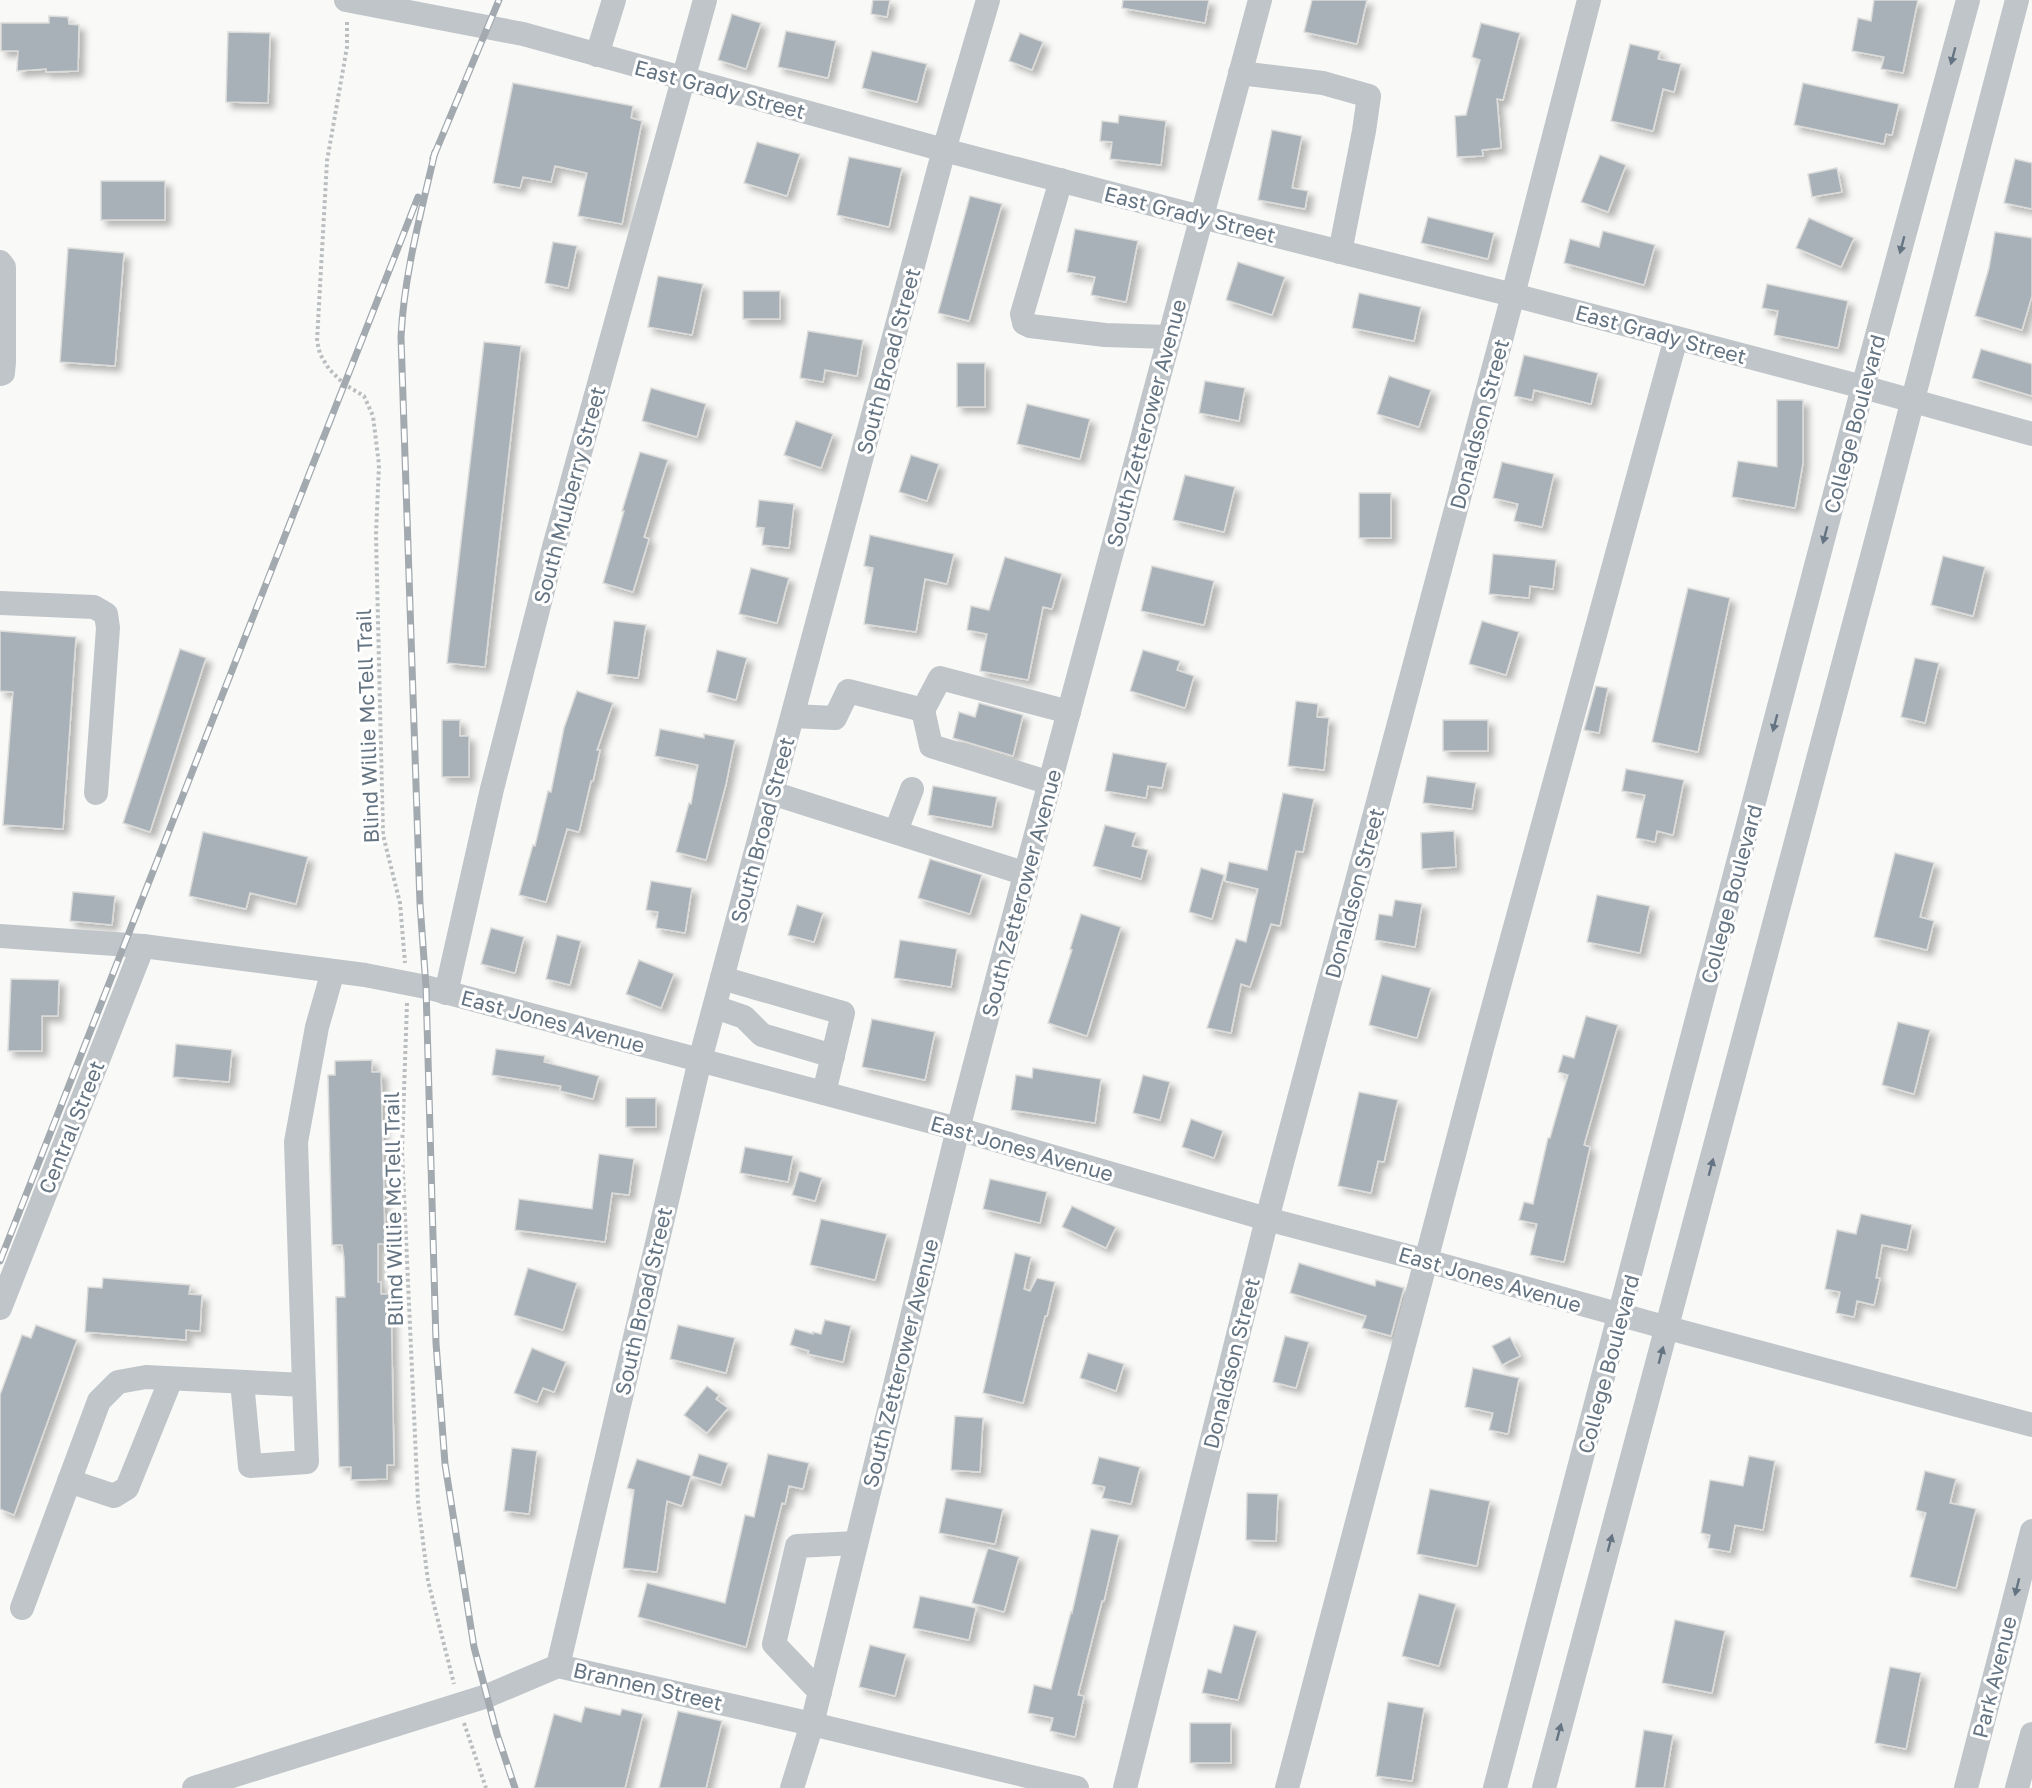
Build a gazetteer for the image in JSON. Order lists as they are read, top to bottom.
{
  "streets": {
    "street": [
      "East Grady Street",
      "South Broad Street",
      "South Zetterower Avenue",
      "Donaldson Street",
      "College Boulevard",
      "South Mulberry Street",
      "East Jones Avenue",
      "Central Street",
      "Park Avenue",
      "Brannen Street"
    ],
    "path": ["Blind Willie McTell Trail"]
  },
  "crossings": [
    ["East Grady Street", "South Broad Street"],
    ["East Grady Street", "South Zetterower Avenue"],
    ["East Grady Street", "Donaldson Street"],
    ["East Grady Street", "College Boulevard"],
    ["East Grady Street", "South Mulberry Street"],
    ["East Grady Street", "Blind Willie McTell Trail"],
    ["South Broad Street", "East Jones Avenue"],
    ["South Broad Street", "Brannen Street"],
    ["South Zetterower Avenue", "East Jones Avenue"],
    ["South Zetterower Avenue", "Brannen Street"],
    ["Donaldson Street", "East Jones Avenue"],
    ["College Boulevard", "East Jones Avenue"],
    ["South Mulberry Street", "East Jones Avenue"],
    ["Blind Willie McTell Trail", "East Jones Avenue"],
    ["Blind Willie McTell Trail", "Brannen Street"],
    ["East Jones Avenue", "Central Street"]
  ],
  "one_way": ["Park Avenue"]
}
